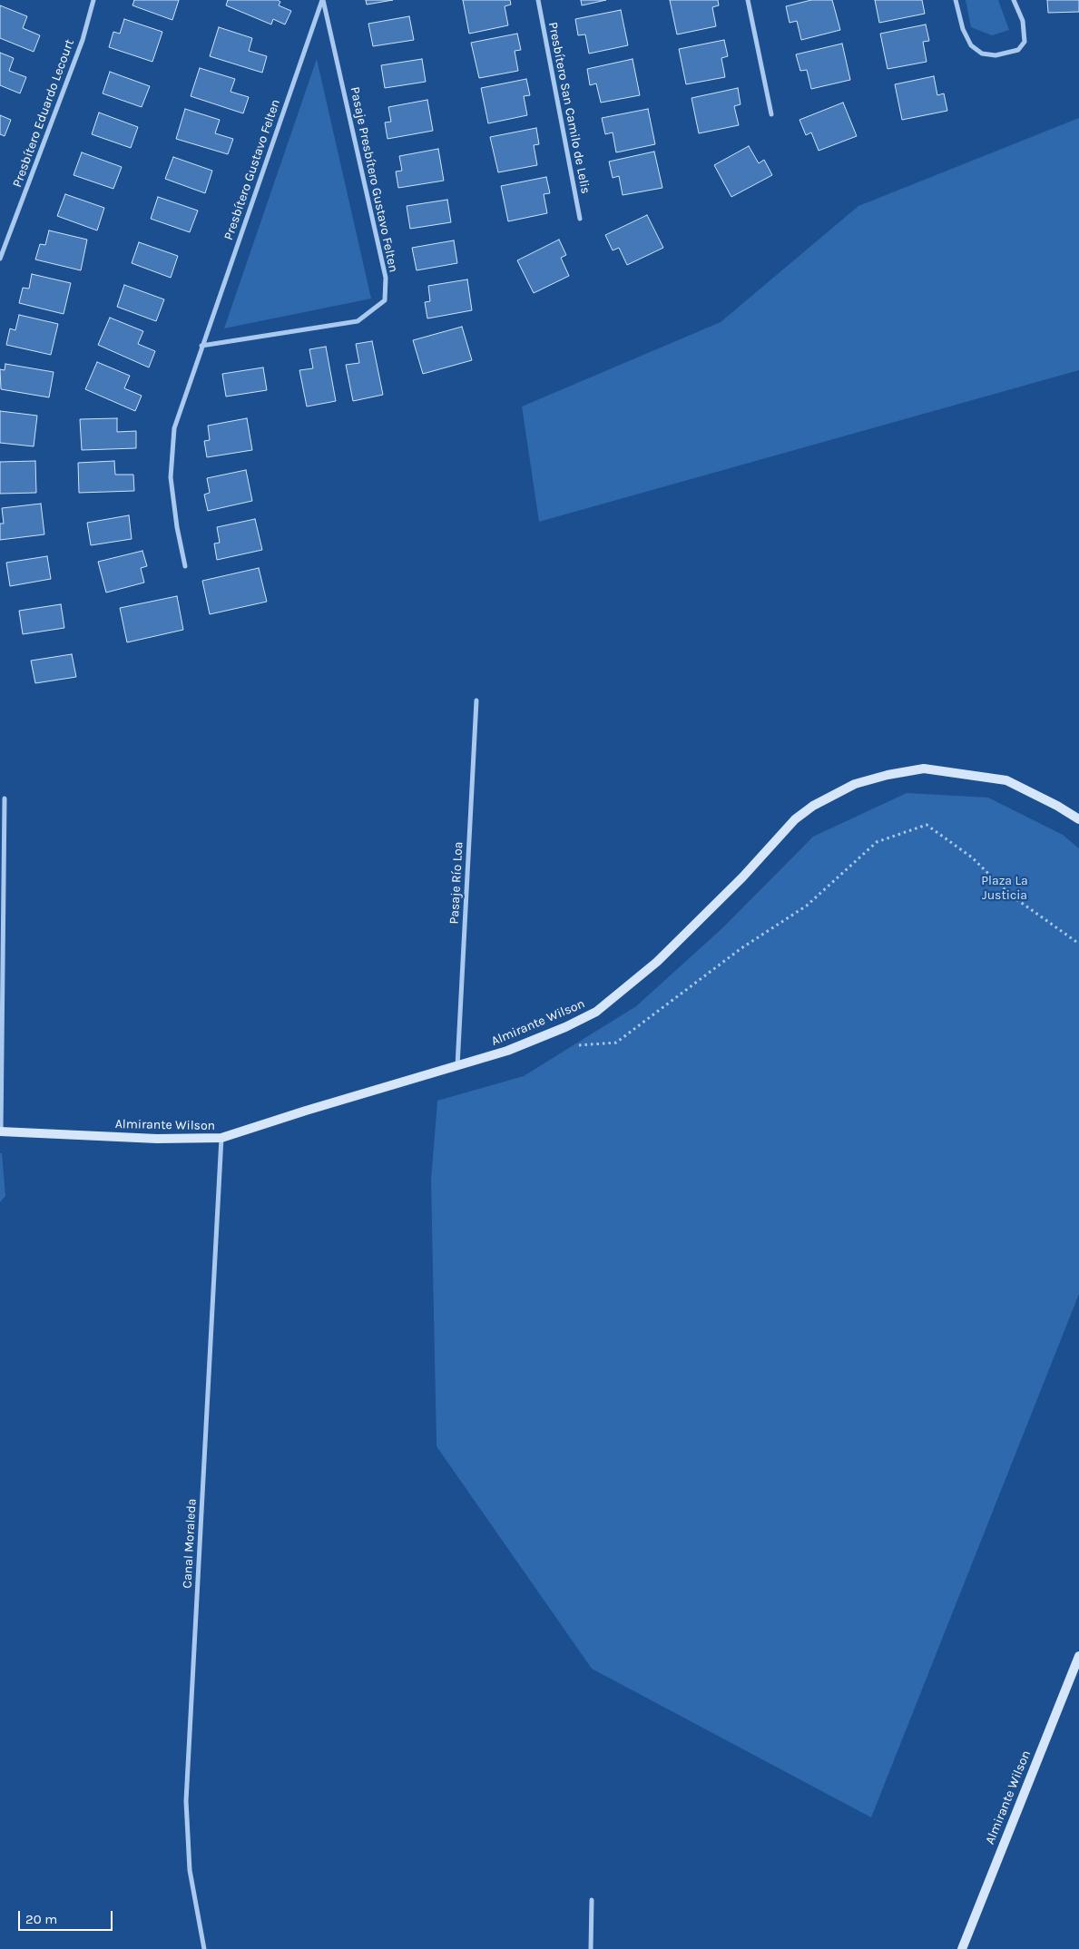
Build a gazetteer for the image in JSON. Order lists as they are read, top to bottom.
{
  "streets": {
    "street": [
      "Presbítero San Camilo de Lelis",
      "Presbítero Eduardo Lecourt",
      "Presbítero Gustavo Felten",
      "Pasaje Presbítero Gustavo Felten",
      "Pasaje Río Loa",
      "Almirante Wilson",
      "Canal Moraleda"
    ]
  },
  "crossings": [
    ["Presbítero Gustavo Felten", "Pasaje Presbítero Gustavo Felten"],
    ["Pasaje Río Loa", "Almirante Wilson"],
    ["Almirante Wilson", "Canal Moraleda"]
  ],
  "parks": ["Plaza La Justicia"],
  "scale_bar": "20 m"
}
